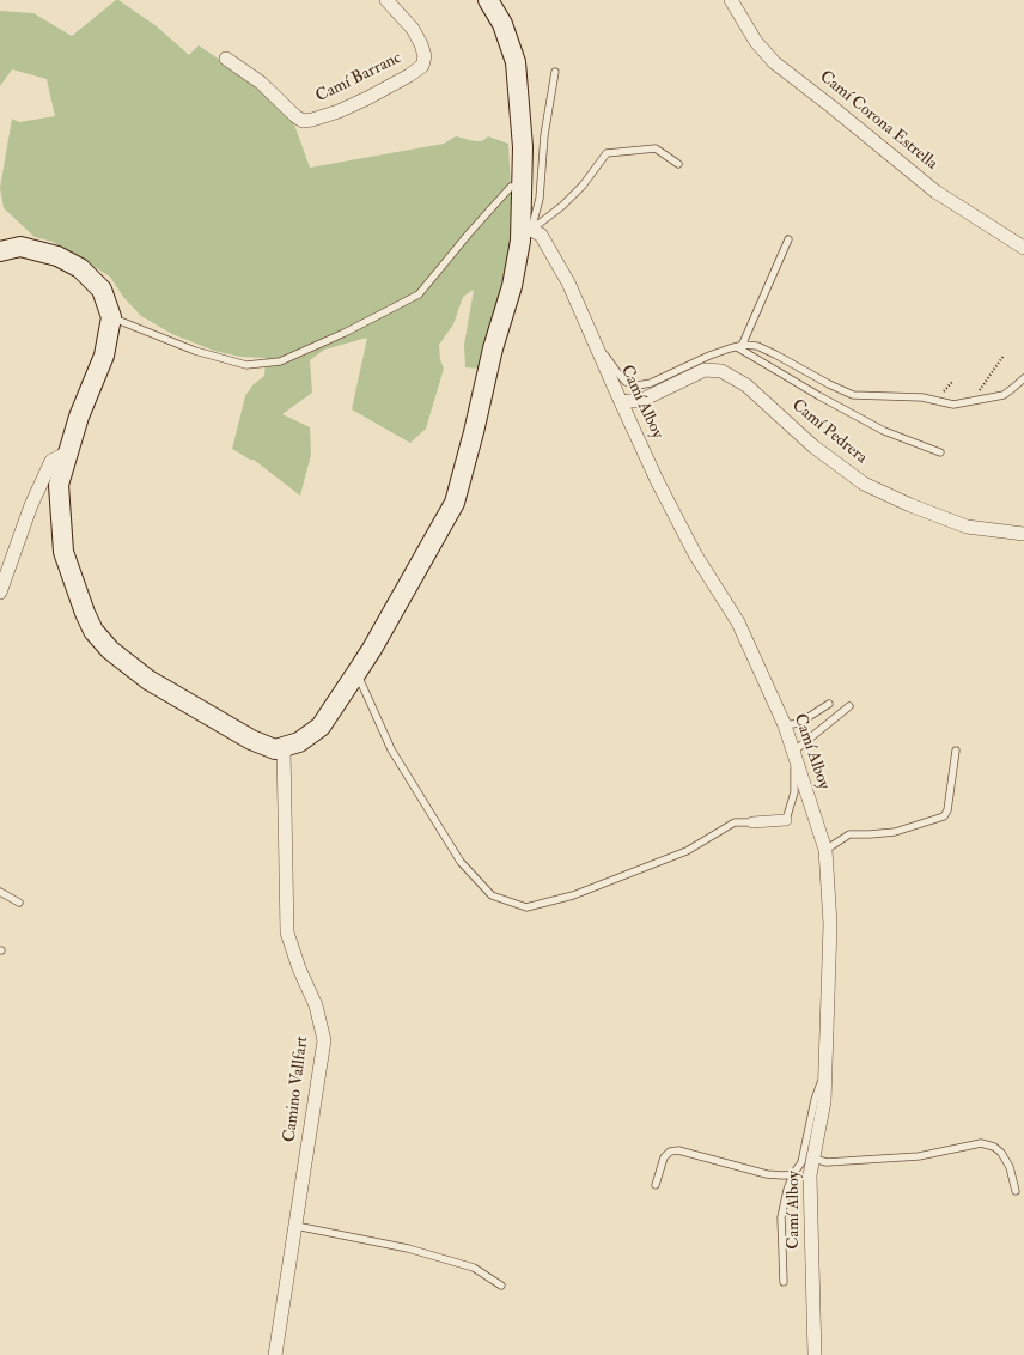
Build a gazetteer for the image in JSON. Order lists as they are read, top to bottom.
{
  "streets": {
    "street": [
      "Camí Barranc",
      "Camí Corona Estrella",
      "Camí Alboy",
      "Camí Pedrera",
      "Camino Vallfart"
    ]
  },
  "crossings": [
    ["Camí Alboy", "Camí Pedrera"]
  ]
}
